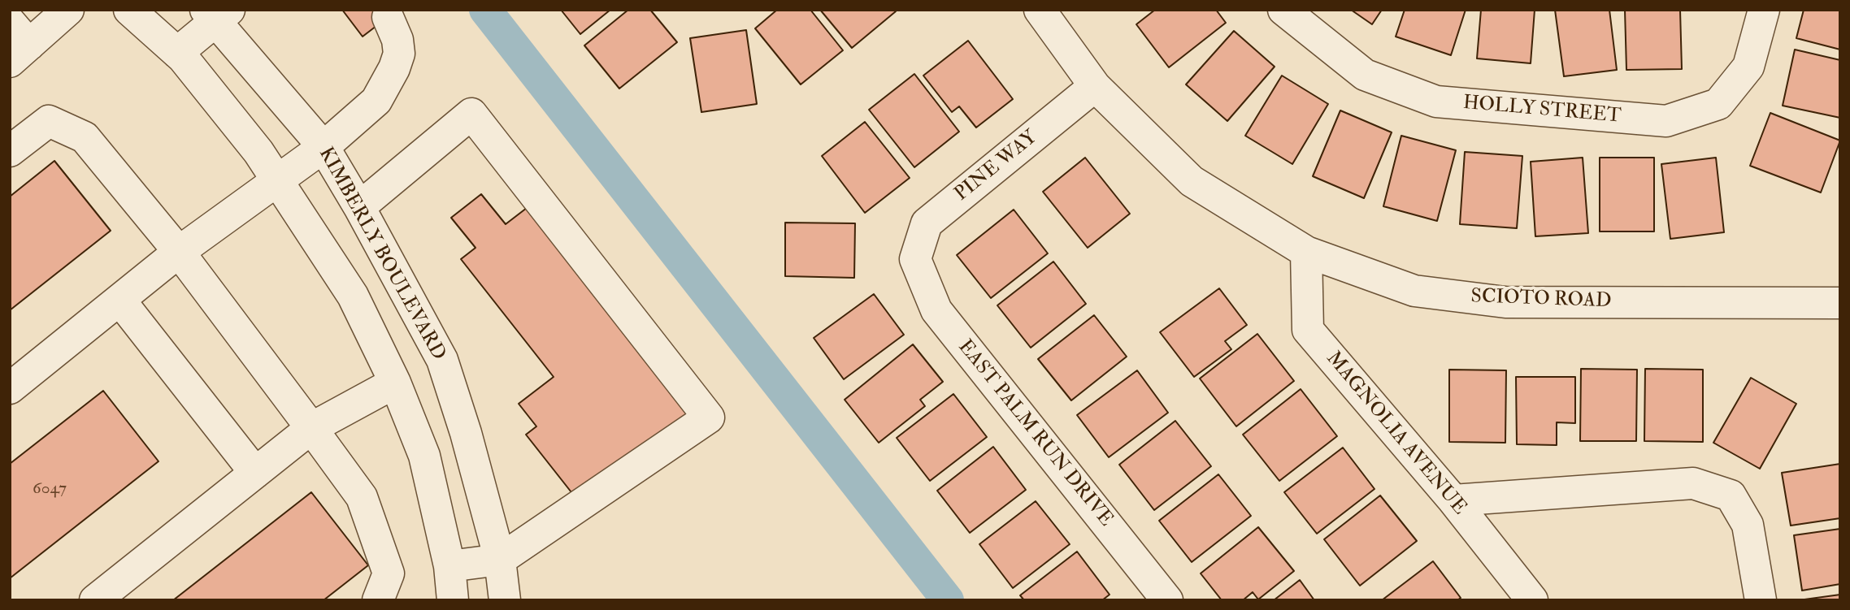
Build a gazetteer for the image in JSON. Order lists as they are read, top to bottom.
{
  "streets": {
    "street": [
      "HOLLY STREET",
      "PINE WAY",
      "KIMBERLY BOULEVARD",
      "SCIOTO ROAD",
      "EAST PALM RUN DRIVE",
      "MAGNOLIA AVENUE"
    ]
  },
  "crossings": [
    ["PINE WAY", "SCIOTO ROAD"],
    ["PINE WAY", "EAST PALM RUN DRIVE"],
    ["SCIOTO ROAD", "MAGNOLIA AVENUE"]
  ],
  "house_numbers": ["6047"]
}
